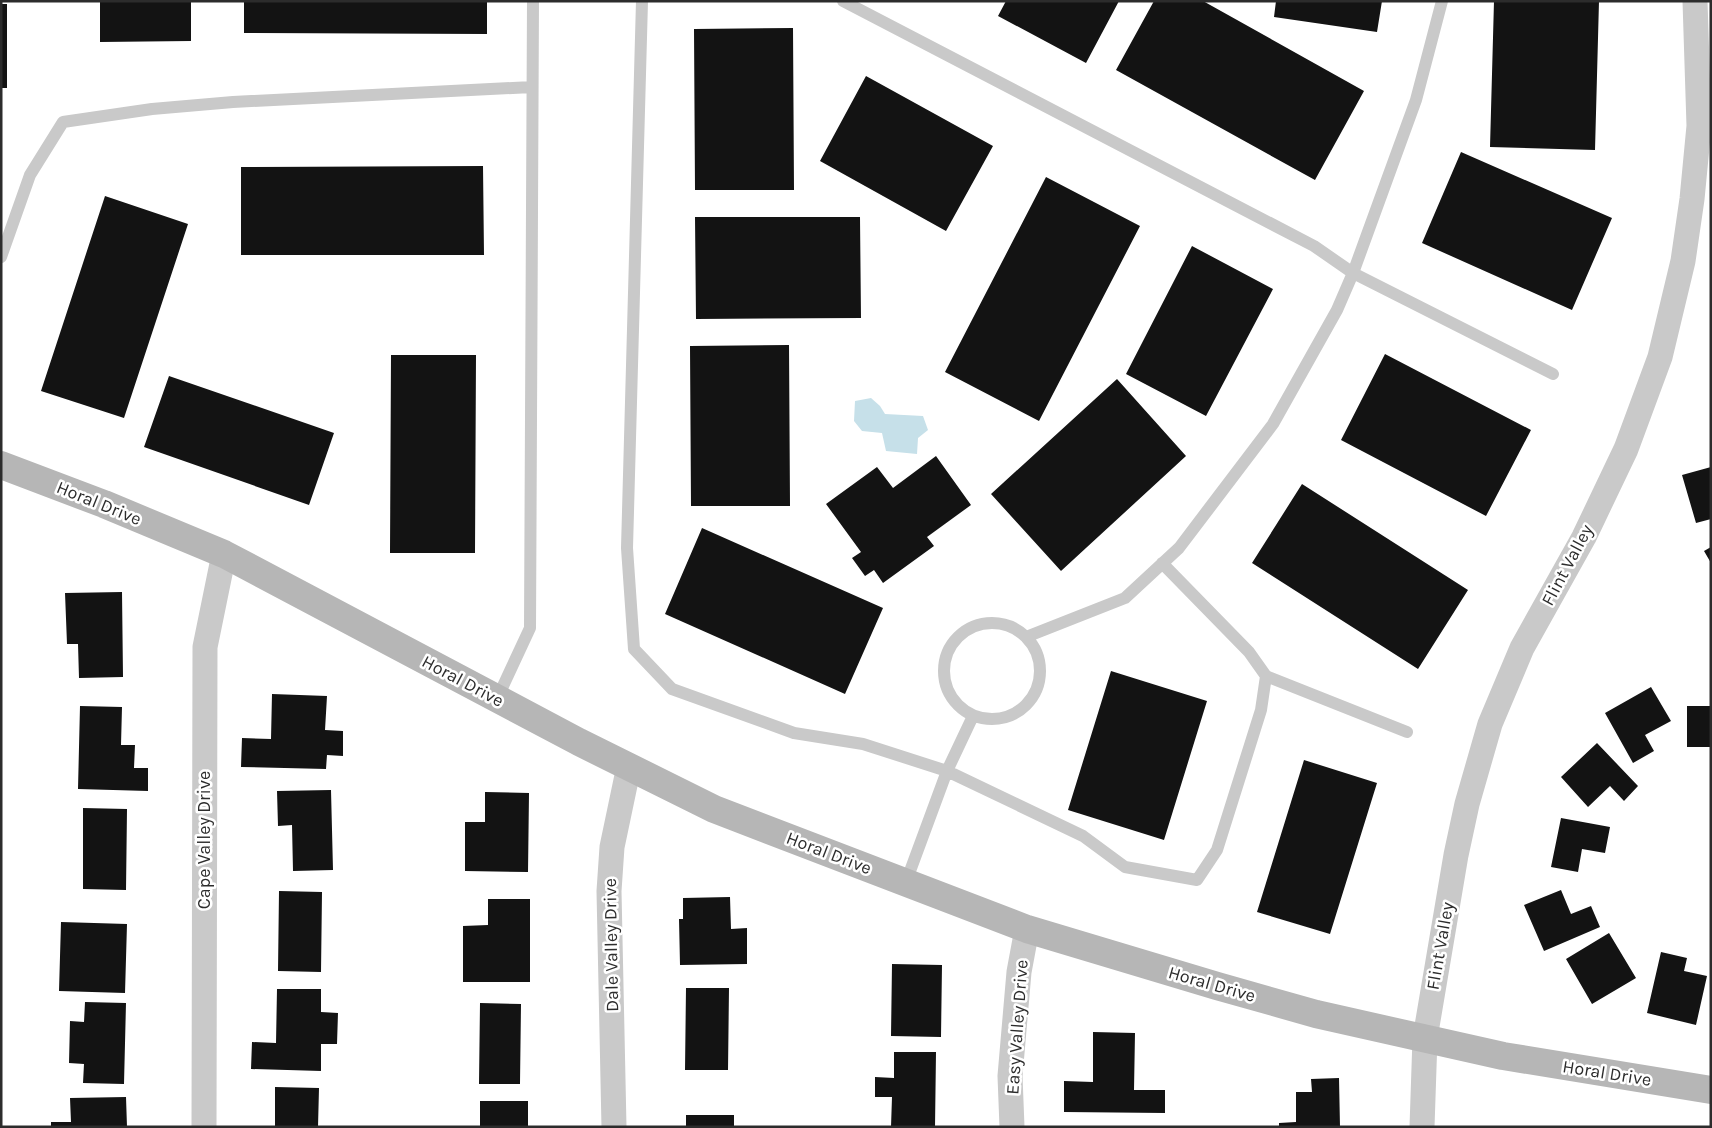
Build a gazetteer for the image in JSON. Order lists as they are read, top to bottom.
{
  "streets": {
    "street": [
      "Horal Drive",
      "Flint Valley",
      "Cape Valley Drive",
      "Dale Valley Drive",
      "Easy Valley Drive"
    ]
  },
  "crossings": [
    ["Horal Drive", "Flint Valley"],
    ["Horal Drive", "Cape Valley Drive"],
    ["Horal Drive", "Dale Valley Drive"],
    ["Horal Drive", "Easy Valley Drive"]
  ]
}
